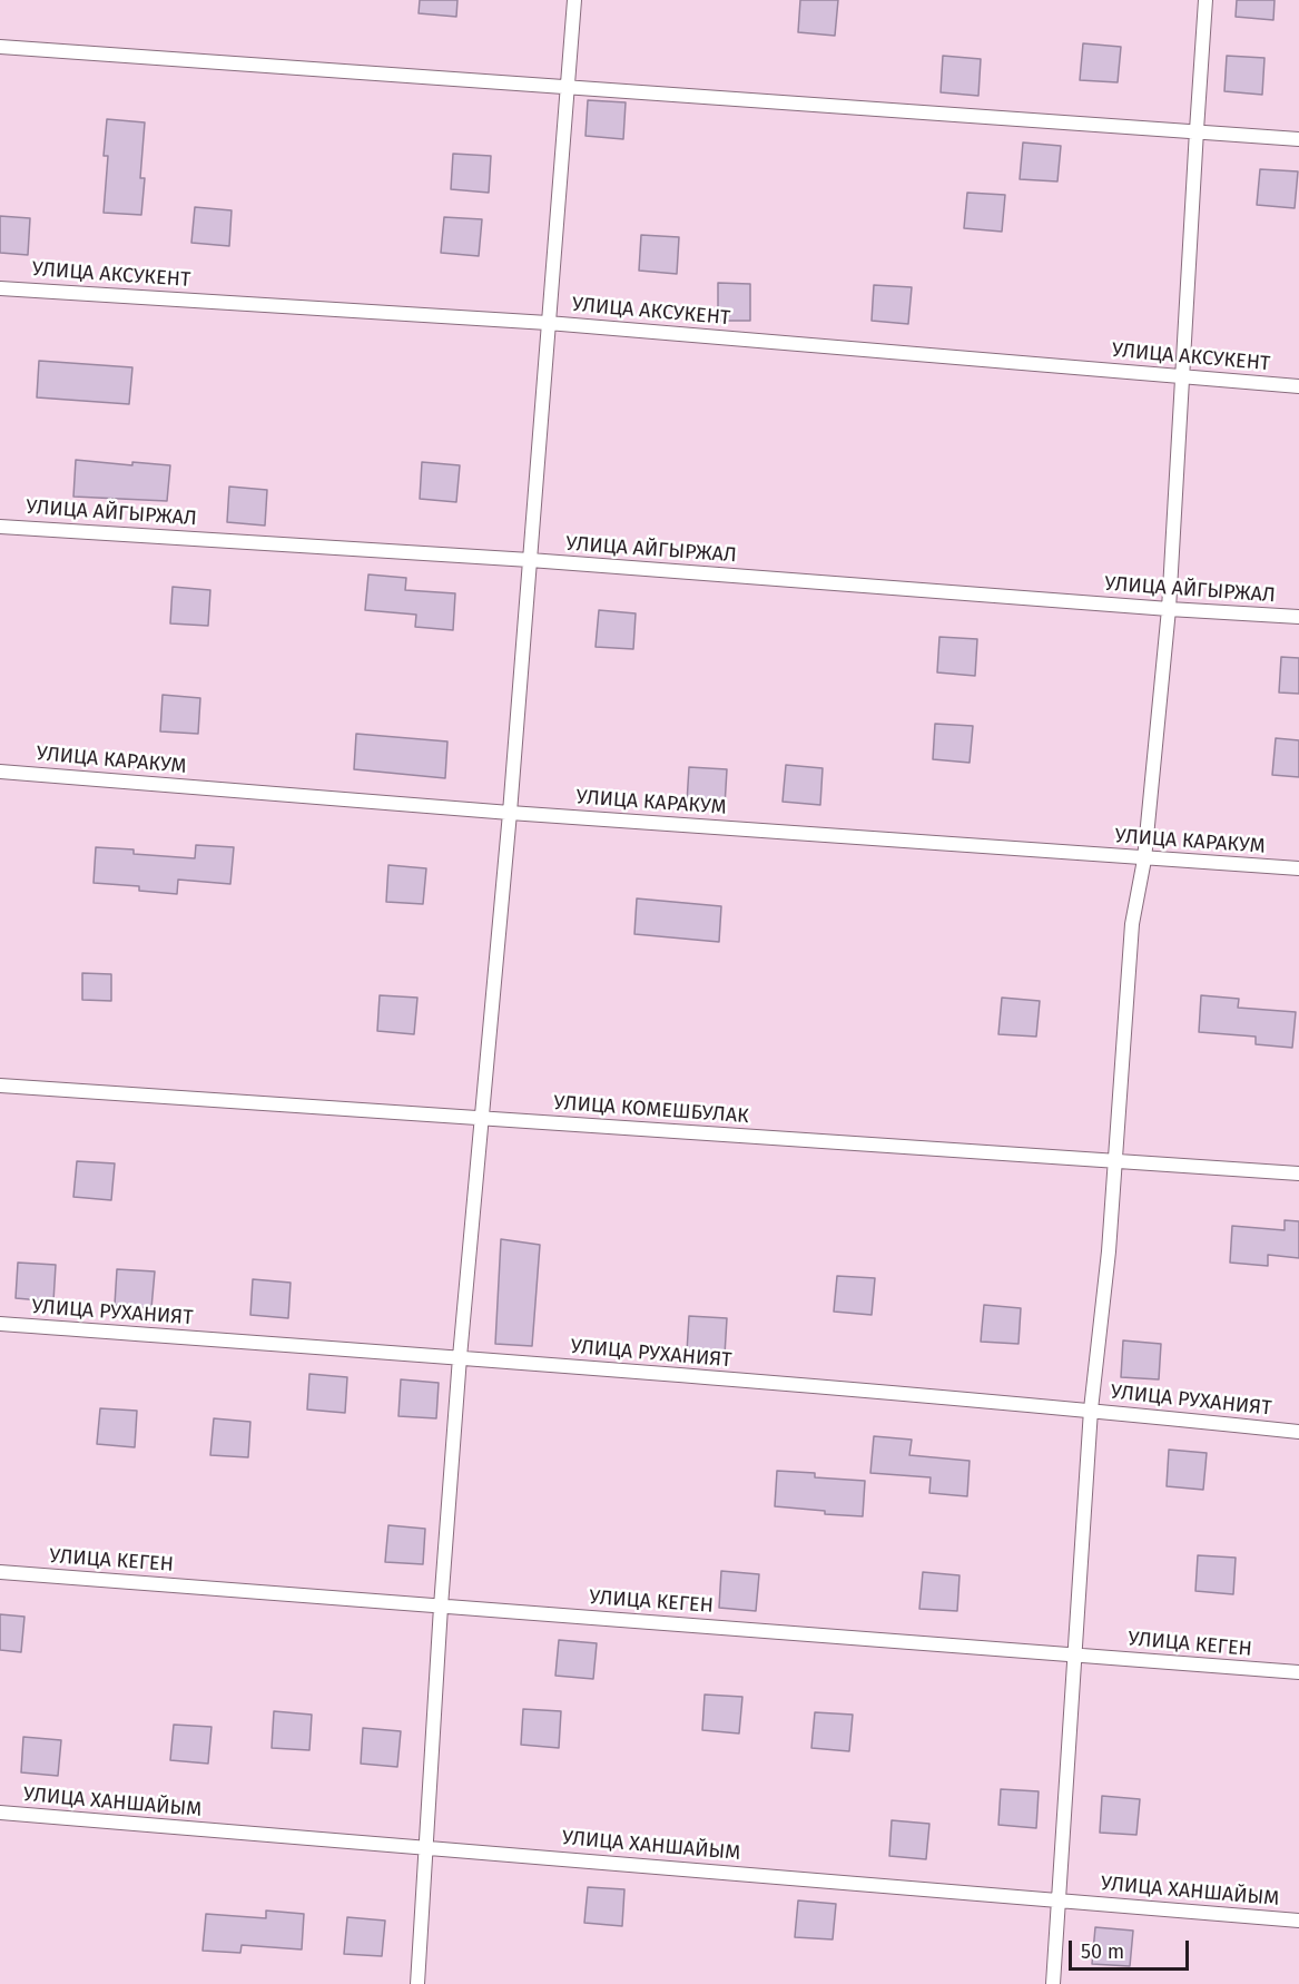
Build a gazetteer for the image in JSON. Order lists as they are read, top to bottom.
{
  "streets": {
    "street": [
      "УЛИЦА АКСУКЕНТ",
      "УЛИЦА АЙГЫРЖАЛ",
      "УЛИЦА КАРАКУМ",
      "УЛИЦА КОМЕШБУЛАК",
      "УЛИЦА РУХАНИЯТ",
      "УЛИЦА КЕГЕН",
      "УЛИЦА ХАНШАЙЫМ"
    ]
  },
  "scale_bar": "50 m"
}
